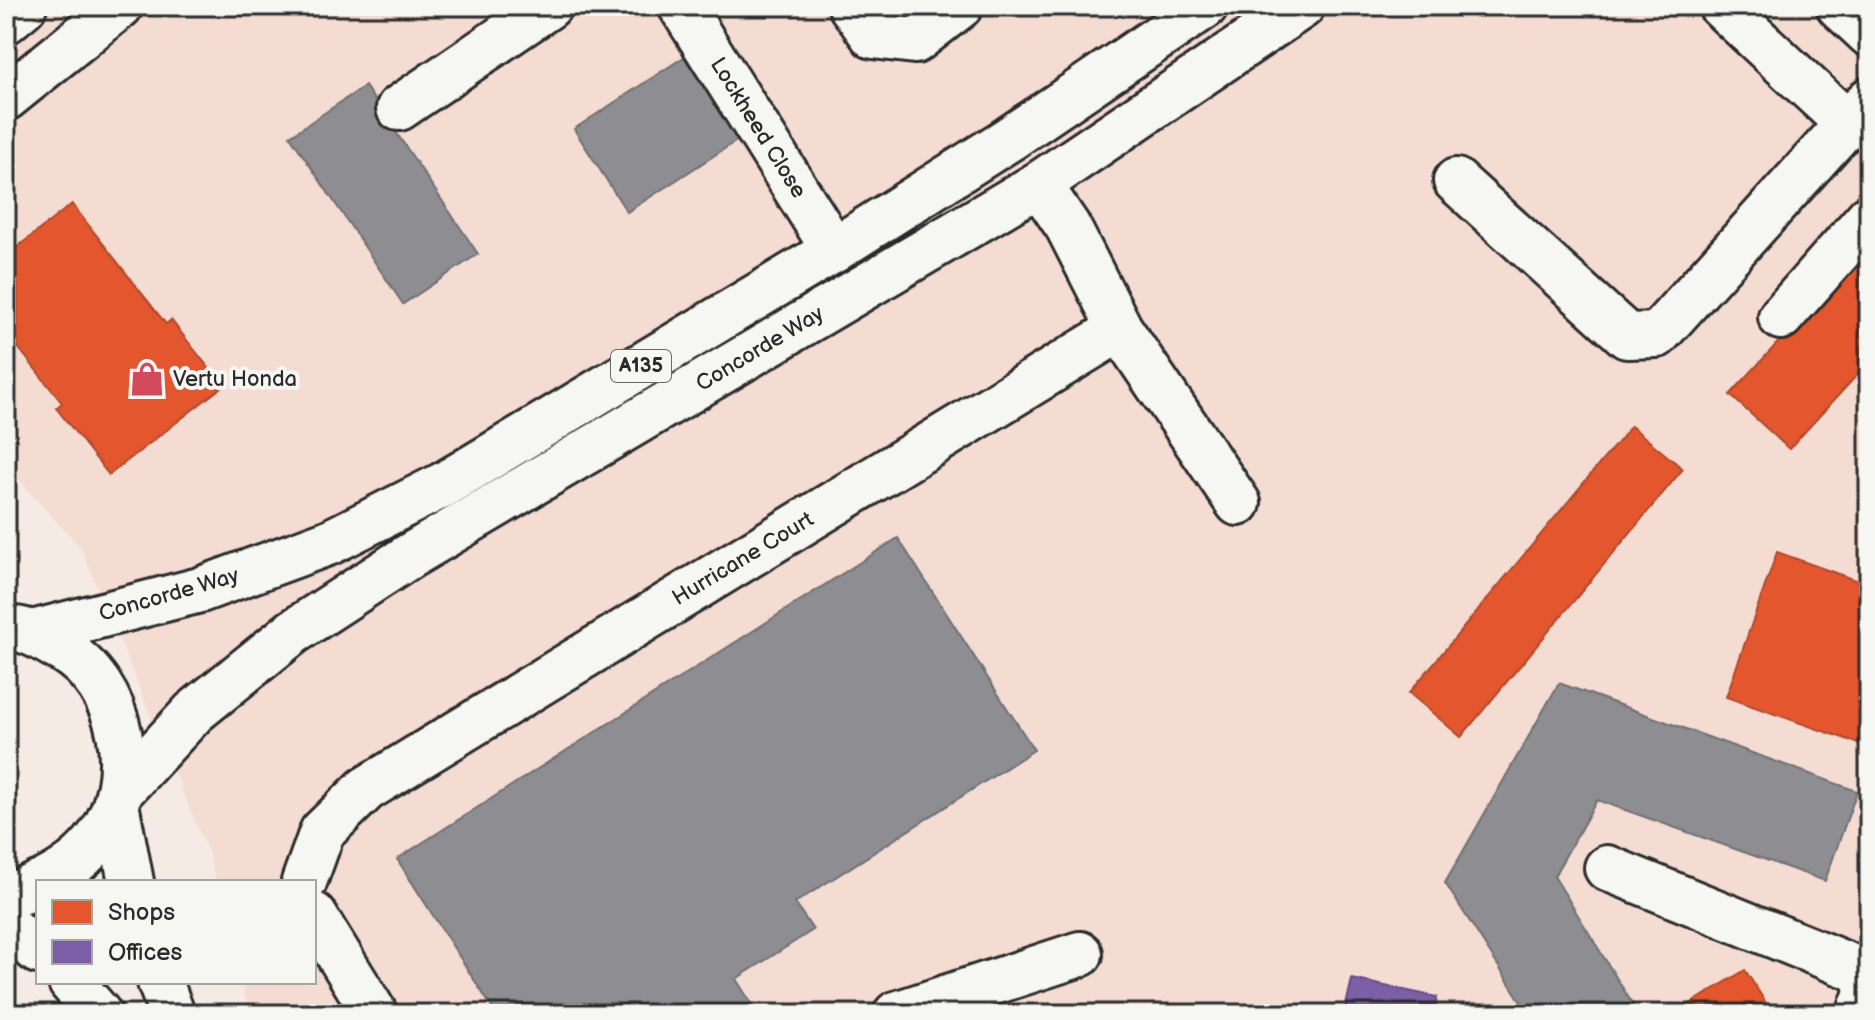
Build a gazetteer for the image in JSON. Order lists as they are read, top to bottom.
{
  "streets": {
    "main road": [
      "Lockheed Close",
      "Concorde Way",
      "A135",
      "Hurricane Court"
    ]
  },
  "crossings": [
    ["Lockheed Close", "Concorde Way"],
    ["Concorde Way", "A135"]
  ],
  "places": {
    "shop": ["Vertu Honda"]
  },
  "legend": ["Shops", "Offices"]
}
